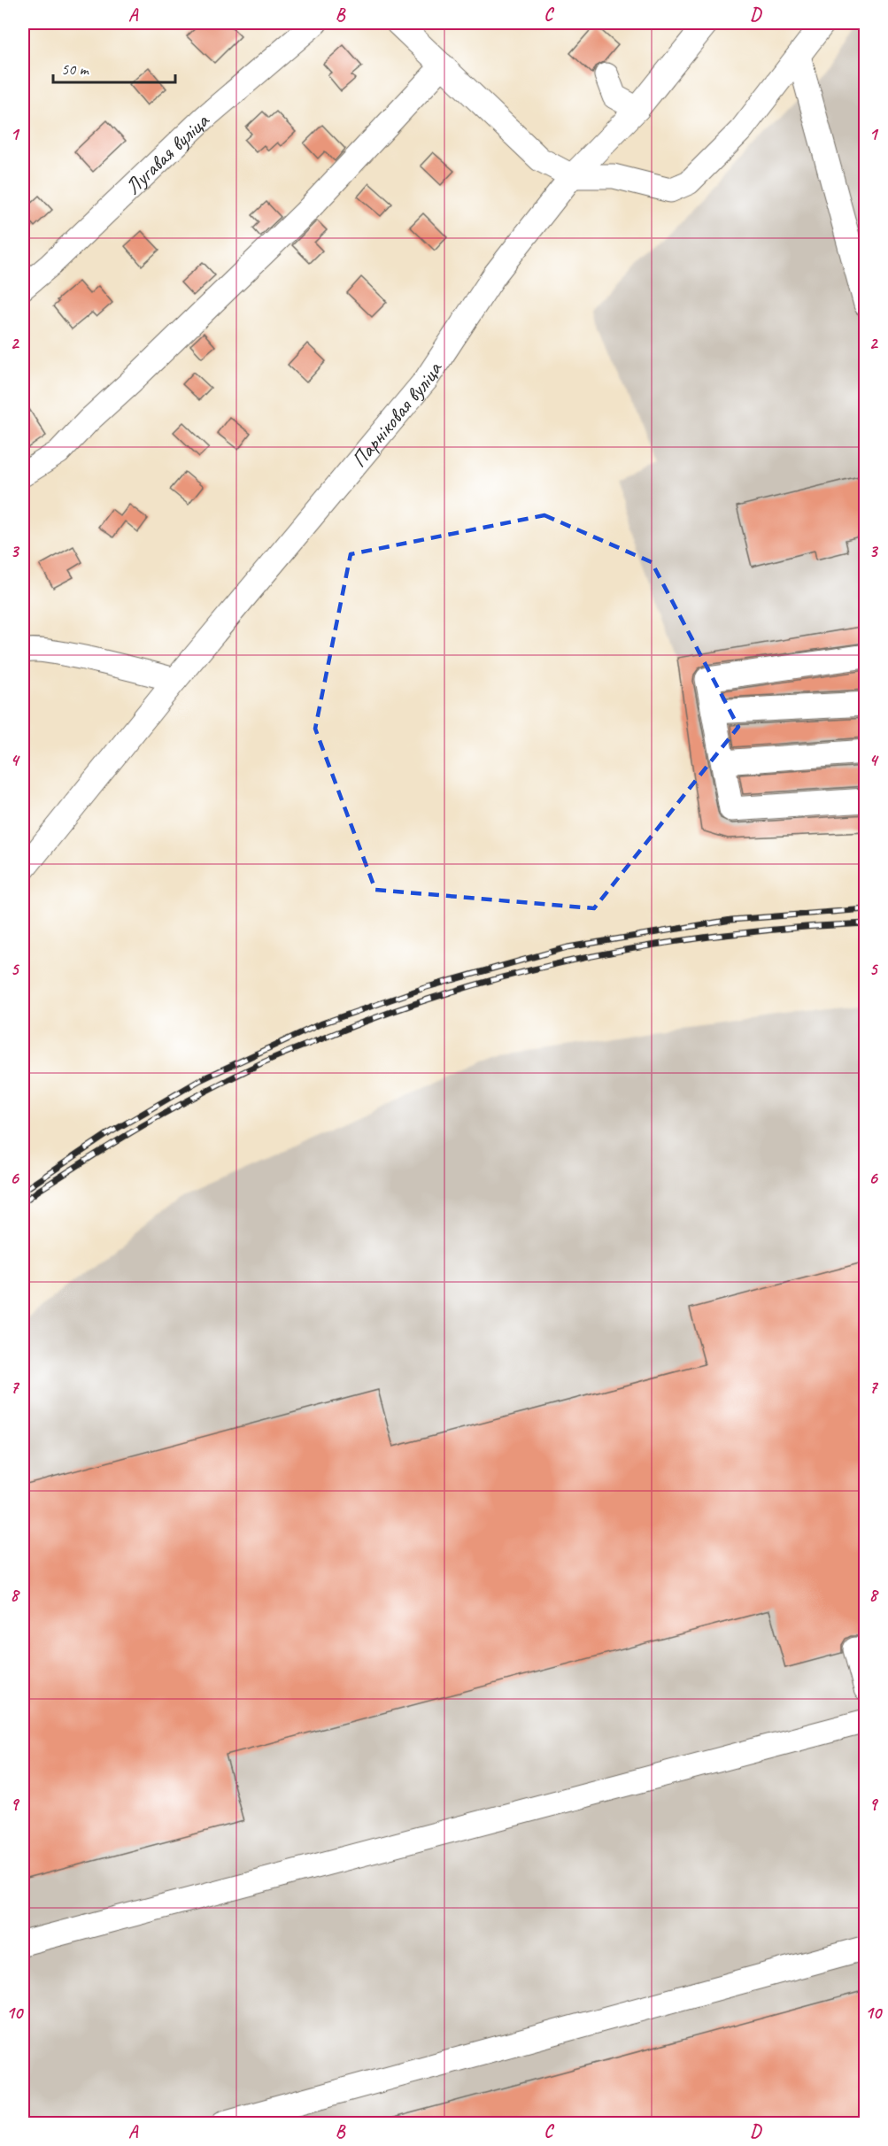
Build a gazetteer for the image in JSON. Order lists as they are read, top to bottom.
{
  "streets": {
    "street": ["Лугавая вуліца", "Парніковая вуліца"]
  },
  "scale_bar": "50 m",
  "grid": {
    "columns": [
      "A",
      "B",
      "C",
      "D"
    ],
    "rows": [
      "1",
      "2",
      "3",
      "4",
      "5",
      "6",
      "7",
      "8",
      "9",
      "10"
    ]
  }
}
